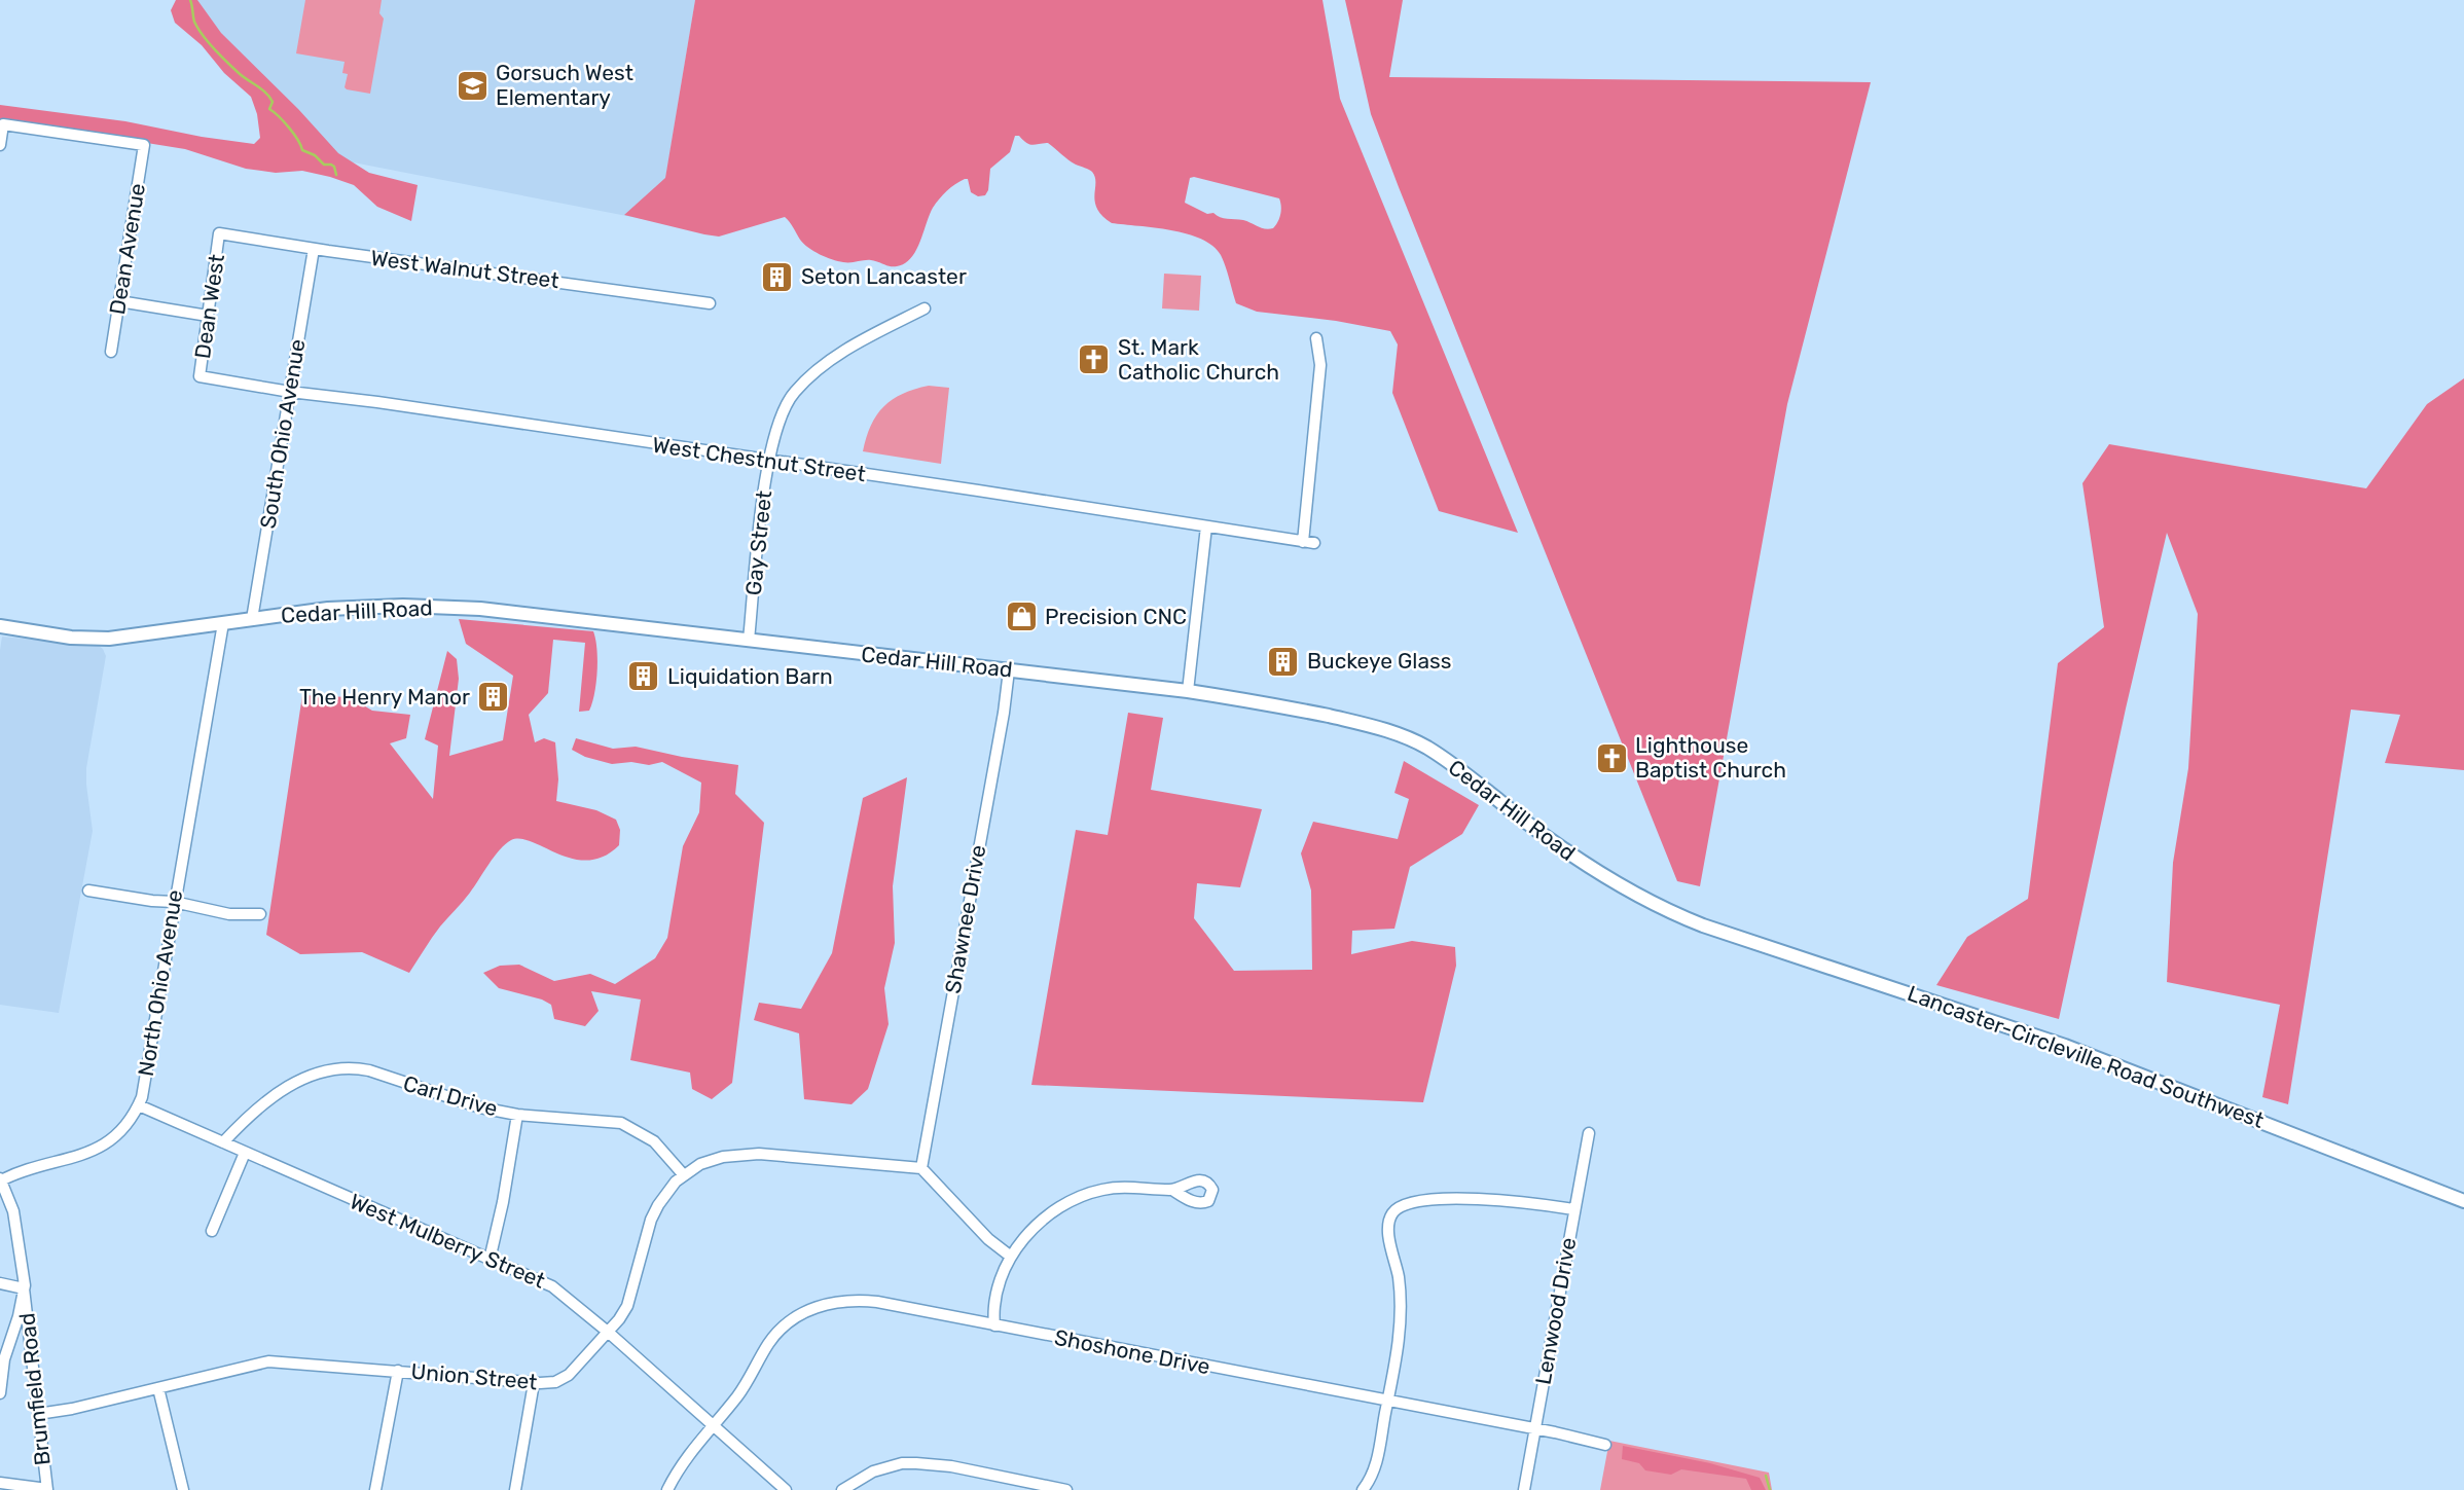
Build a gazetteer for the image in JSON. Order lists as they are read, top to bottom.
{
  "streets": {
    "main road": ["Cedar Hill Road", "Lancaster-Circleville Road Southwest"],
    "street": [
      "Dean Avenue",
      "West Walnut Street",
      "Dean West",
      "South Ohio Avenue",
      "West Chestnut Street",
      "Gay Street",
      "Shawnee Drive",
      "North Ohio Avenue",
      "Carl Drive",
      "West Mulberry Street",
      "Lenwood Drive",
      "Shoshone Drive",
      "Union Street",
      "Brumfield Road"
    ]
  },
  "crossings": [
    ["West Walnut Street", "Dean West"],
    ["West Walnut Street", "South Ohio Avenue"],
    ["Dean West", "West Chestnut Street"],
    ["South Ohio Avenue", "West Chestnut Street"],
    ["South Ohio Avenue", "Cedar Hill Road"],
    ["West Chestnut Street", "Gay Street"],
    ["Gay Street", "Cedar Hill Road"],
    ["Cedar Hill Road", "Shawnee Drive"],
    ["Cedar Hill Road", "North Ohio Avenue"],
    ["Cedar Hill Road", "Lancaster-Circleville Road Southwest"],
    ["Shawnee Drive", "Union Street"],
    ["North Ohio Avenue", "West Mulberry Street"],
    ["North Ohio Avenue", "Brumfield Road"],
    ["Carl Drive", "West Mulberry Street"],
    ["Carl Drive", "Union Street"],
    ["West Mulberry Street", "Shoshone Drive"],
    ["West Mulberry Street", "Union Street"],
    ["Lenwood Drive", "Shoshone Drive"],
    ["Union Street", "Brumfield Road"]
  ],
  "places": {
    "school or university": ["Gorsuch West Elementary"],
    "building": [
      "Seton Lancaster",
      "Buckeye Glass",
      "Liquidation Barn",
      "The Henry Manor"
    ],
    "church": ["St. Mark Catholic Church", "Lighthouse Baptist Church"],
    "shop": ["Precision CNC"]
  }
}
